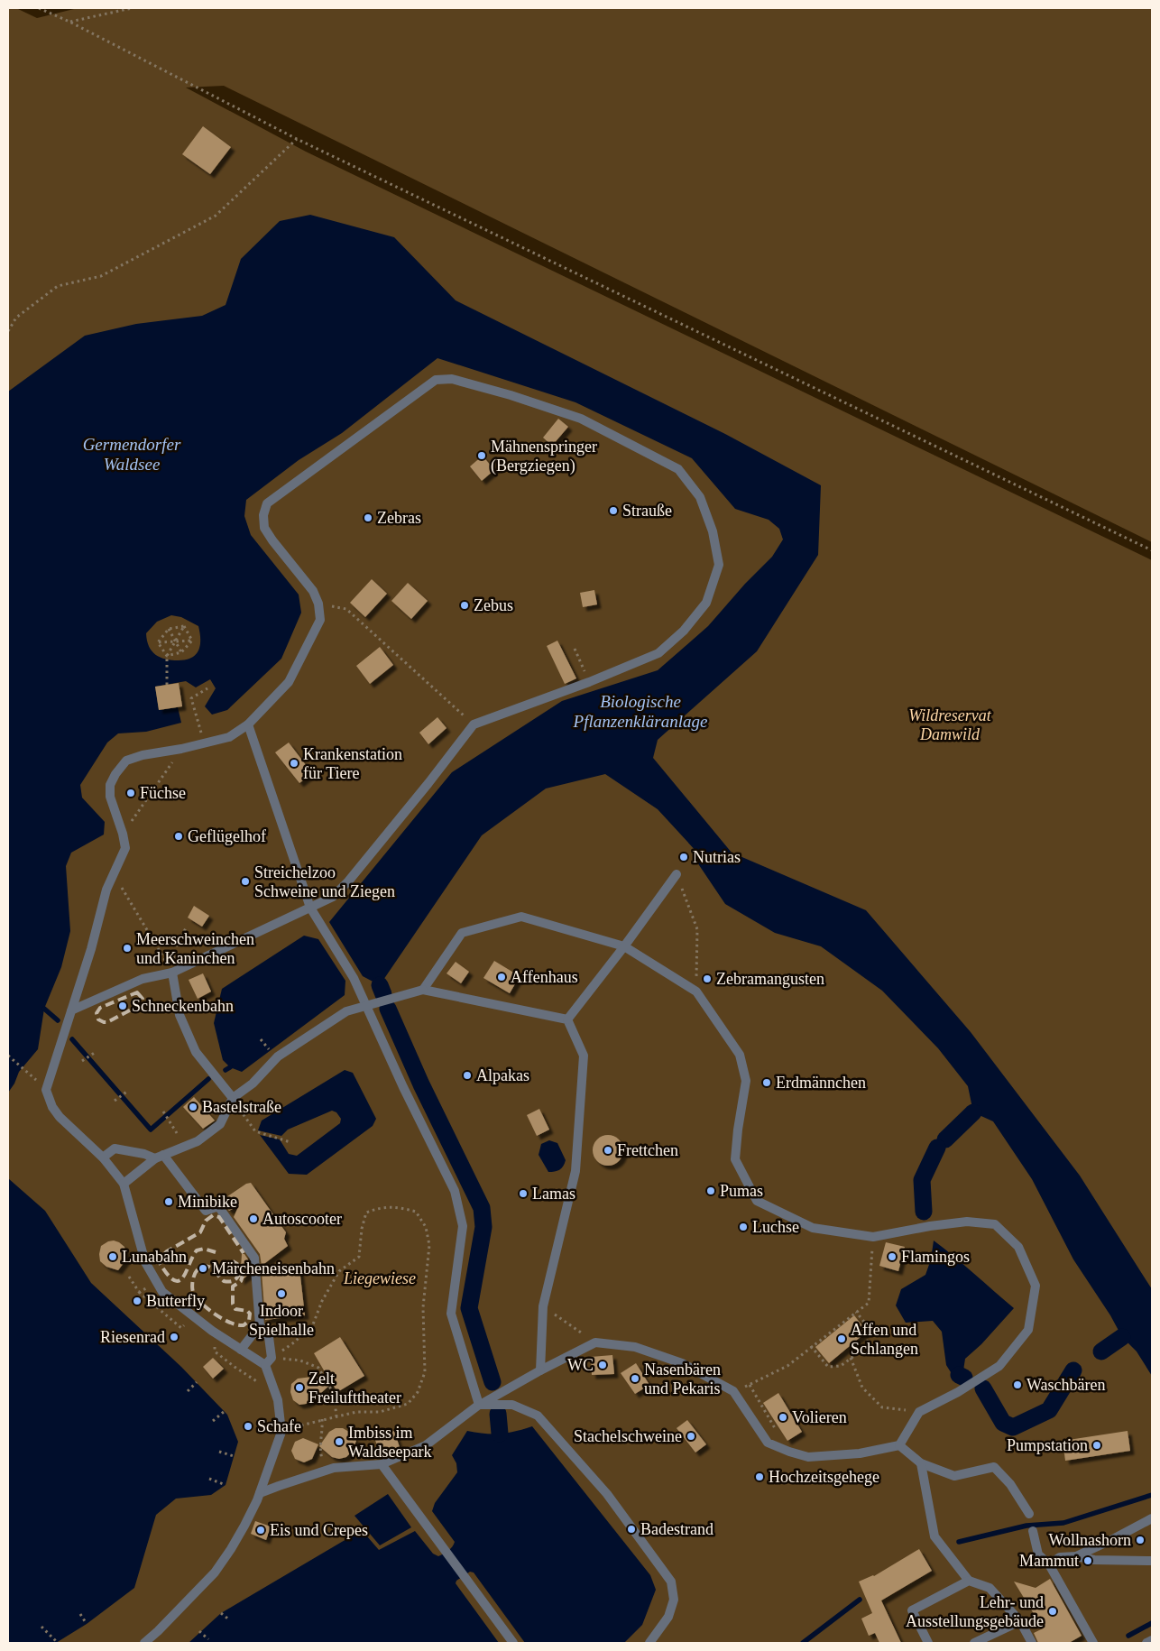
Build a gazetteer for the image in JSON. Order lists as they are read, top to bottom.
{
  "water": ["Germendorfer Waldsee", "Biologische Pflanzenkläranlage"],
  "parks": ["Wildreservat Damwild", "Liegewiese"],
  "places": [
    "Mähnenspringer (Bergziegen)",
    "Strauße",
    "Zebras",
    "Zebus",
    "Krankenstation für Tiere",
    "Füchse",
    "Geflügelhof",
    "Nutrias",
    "Streichelzoo Schweine und Ziegen",
    "Meerschweinchen und Kaninchen",
    "Affenhaus",
    "Zebramangusten",
    "Schneckenbahn",
    "Alpakas",
    "Erdmännchen",
    "Bastelstraße",
    "Frettchen",
    "Pumas",
    "Lamas",
    "Minibike",
    "Autoscooter",
    "Luchse",
    "Lunabahn",
    "Flamingos",
    "Märcheneisenbahn",
    "Indoor Spielhalle",
    "Butterfly",
    "Riesenrad",
    "Affen und Schlangen",
    "WC",
    "Nasenbären und Pekaris",
    "Waschbären",
    "Zelt Freilufttheater",
    "Volieren",
    "Schafe",
    "Stachelschweine",
    "Imbiss im Waldseepark",
    "Pumpstation",
    "Hochzeitsgehege",
    "Badestrand",
    "Eis und Crepes",
    "Wollnashorn",
    "Mammut",
    "Lehr- und Ausstellungsgebäude"
  ]
}
